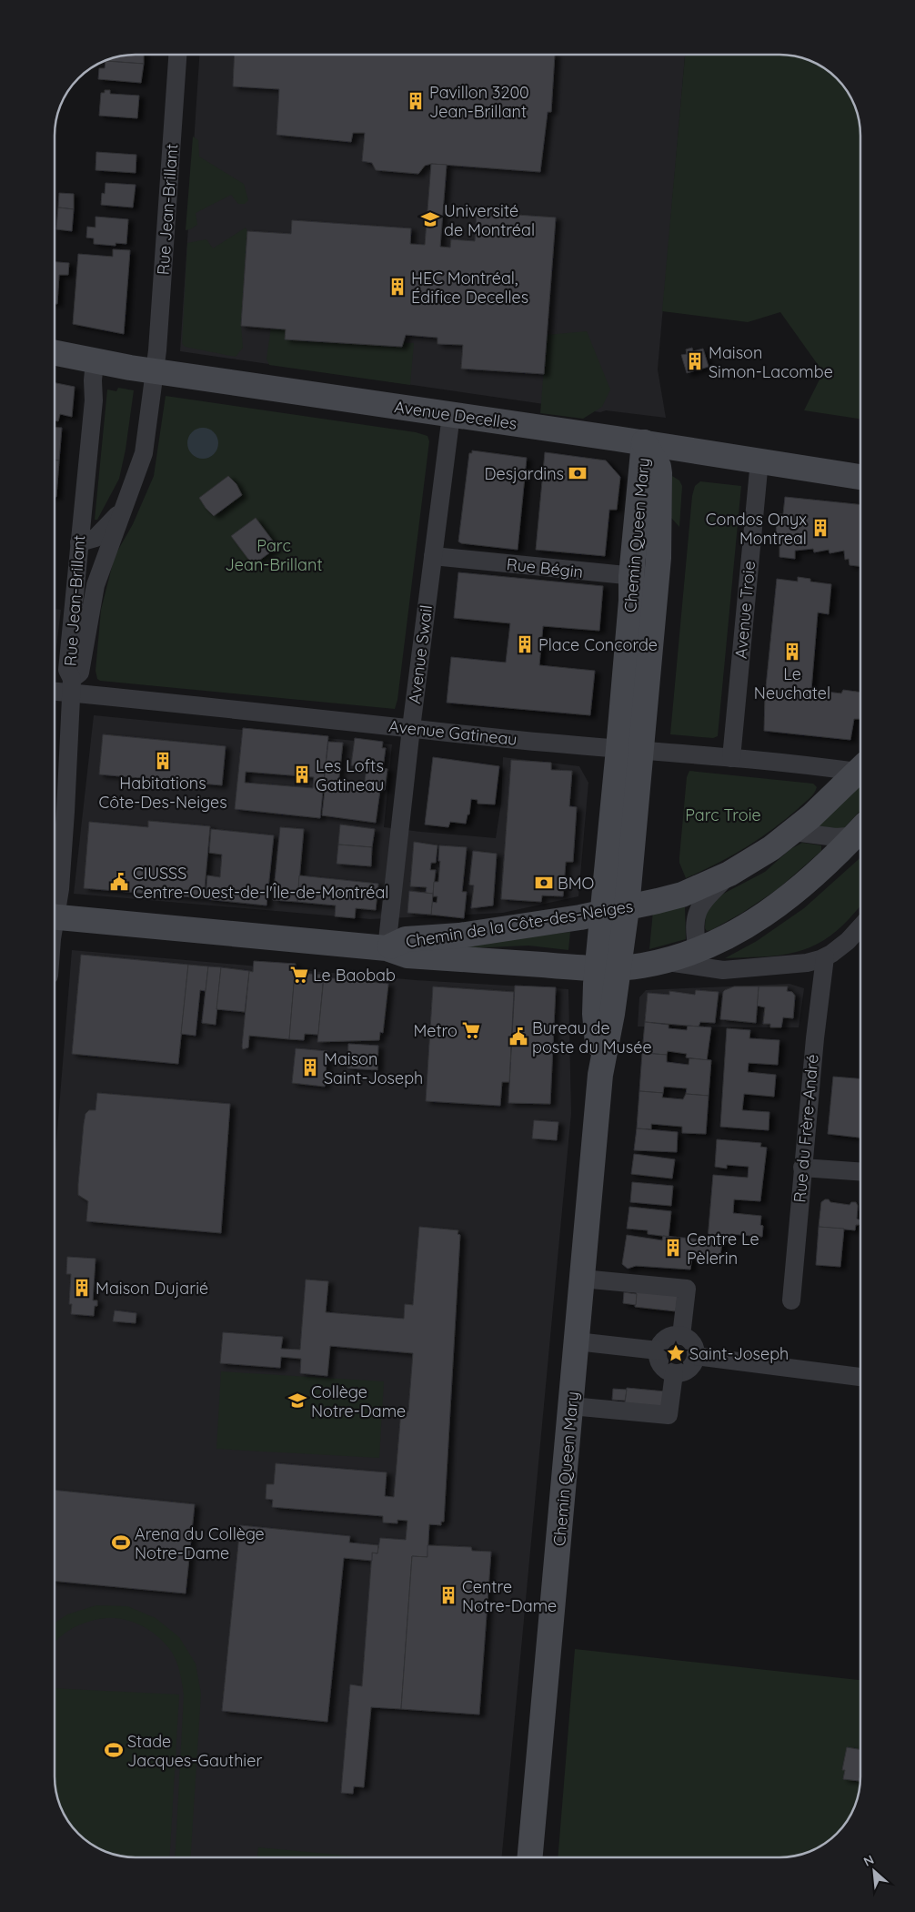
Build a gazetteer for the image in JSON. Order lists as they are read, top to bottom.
{
  "streets": {
    "street": [
      "Rue Jean-Brillant",
      "Avenue Decelles",
      "Chemin Queen Mary",
      "Rue Bégin",
      "Avenue Troie",
      "Avenue Swail",
      "Avenue Gatineau",
      "Chemin de la Côte-des-Neiges",
      "Rue du Frère-André"
    ]
  },
  "crossings": [
    ["Rue Jean-Brillant", "Avenue Decelles"],
    ["Rue Jean-Brillant", "Avenue Gatineau"],
    ["Avenue Decelles", "Chemin Queen Mary"],
    ["Avenue Decelles", "Avenue Troie"],
    ["Avenue Decelles", "Avenue Swail"],
    ["Chemin Queen Mary", "Rue Bégin"],
    ["Chemin Queen Mary", "Avenue Gatineau"],
    ["Chemin Queen Mary", "Chemin de la Côte-des-Neiges"],
    ["Rue Bégin", "Avenue Swail"],
    ["Avenue Troie", "Avenue Gatineau"],
    ["Avenue Swail", "Avenue Gatineau"],
    ["Avenue Swail", "Chemin de la Côte-des-Neiges"],
    ["Chemin de la Côte-des-Neiges", "Rue du Frère-André"]
  ],
  "parks": ["Parc Jean-Brillant", "Parc Troie"],
  "places": {
    "building": [
      "Pavillon 3200 Jean-Brillant",
      "HEC Montréal, Édifice Decelles",
      "Maison Simon-Lacombe",
      "Condos Onyx Montreal",
      "Place Concorde",
      "Le Neuchatel",
      "Habitations Côte-Des-Neiges",
      "Les Lofts Gatineau",
      "Maison Saint-Joseph",
      "Centre Le Pèlerin",
      "Maison Dujarié",
      "Centre Notre-Dame"
    ],
    "school or university": ["Université de Montréal", "Collège Notre-Dame"],
    "bank": ["Desjardins", "BMO"],
    "public building": ["CIUSSS Centre-Ouest-de-l'Île-de-Montréal", "Bureau de poste du Musée"],
    "supermarket": ["Le Baobab", "Metro"],
    "place": ["Saint-Joseph"],
    "sports": ["Arena du Collège Notre-Dame", "Stade Jacques-Gauthier"]
  },
  "north": "top left"
}
